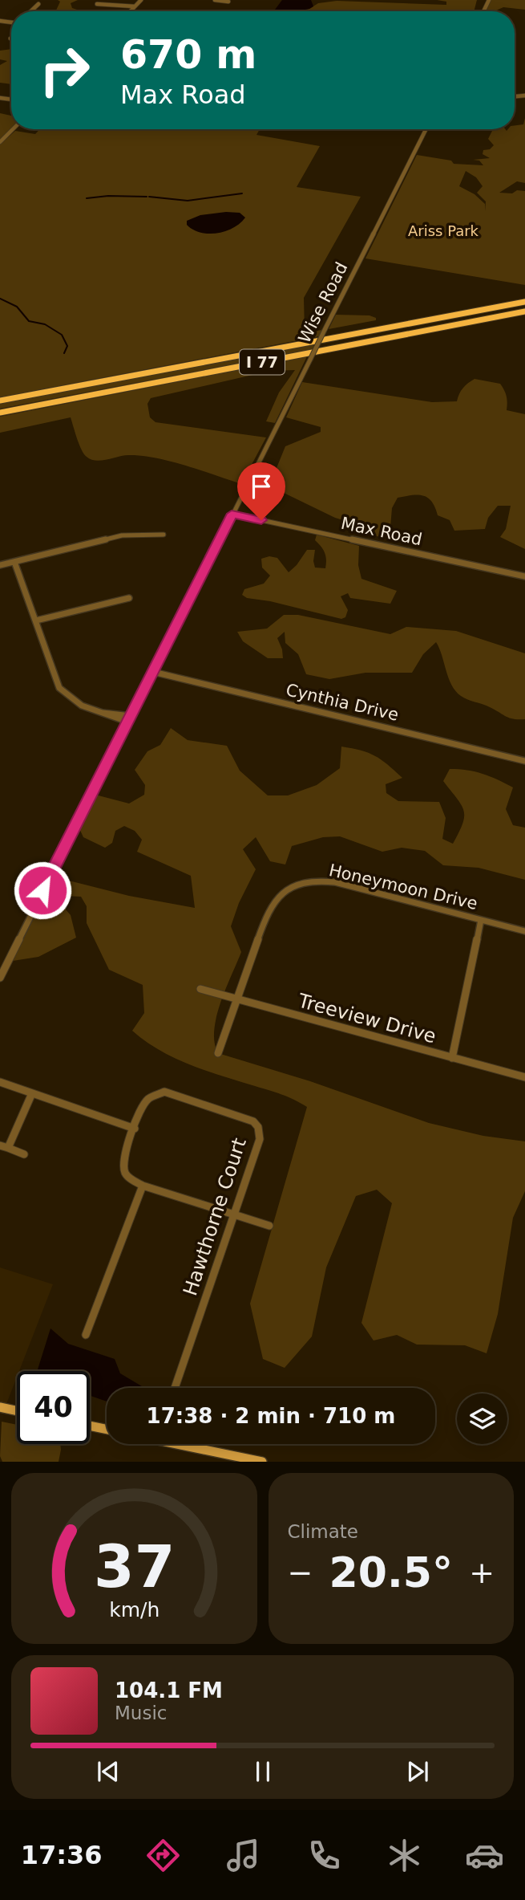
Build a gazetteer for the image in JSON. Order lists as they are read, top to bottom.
{
  "streets": {
    "highway": ["I 77"],
    "street": [
      "Wise Road",
      "Max Road",
      "Cynthia Drive",
      "Honeymoon Drive",
      "Treeview Drive",
      "Hawthorne Court"
    ]
  },
  "crossings": [
    ["Wise Road", "Max Road"],
    ["Wise Road", "Cynthia Drive"],
    ["Honeymoon Drive", "Treeview Drive"]
  ],
  "parks": ["Ariss Park"],
  "page": {
    "turn": ["670 m", "Max Road"],
    "limit": "40",
    "trip": "17:38 · 2 min · 710 m",
    "tile": "Climate",
    "heat": ["−", "20.5°", "+"],
    "song": ["104.1 FM", "Music"],
    "tabs": "17:36",
    "gauge": ["37", "km/h"]
  }
}
